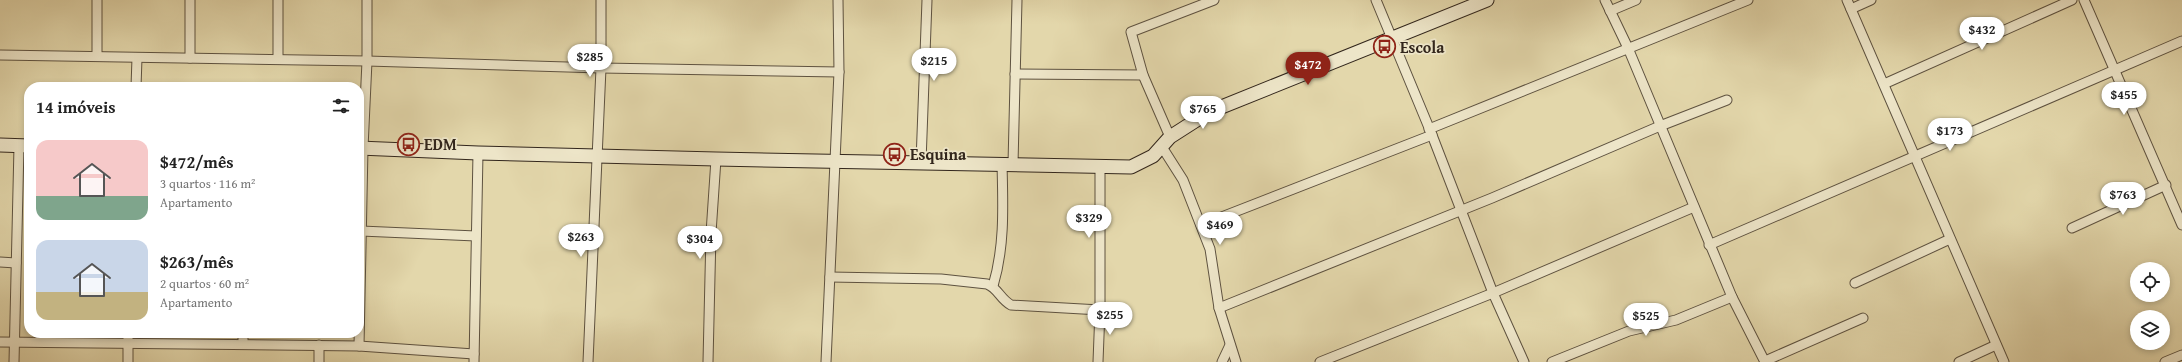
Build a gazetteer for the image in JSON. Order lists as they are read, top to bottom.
{
  "places": {
    "bus stop": ["Escola", "EDM", "Esquina"]
  },
  "page": {
    "price": [
      "$432",
      "$285",
      "$215",
      "$472",
      "$455",
      "$765",
      "$173",
      "$763",
      "$329",
      "$469",
      "$263",
      "$304",
      "$255",
      "$525"
    ],
    "heading": "14 imóveis",
    "list": [
      {
        "name": "$472/mês",
        "note": "3 quartos · 116 m² · Apartamento"
      },
      {
        "name": "$263/mês",
        "note": "2 quartos · 60 m² · Apartamento"
      }
    ]
  }
}
